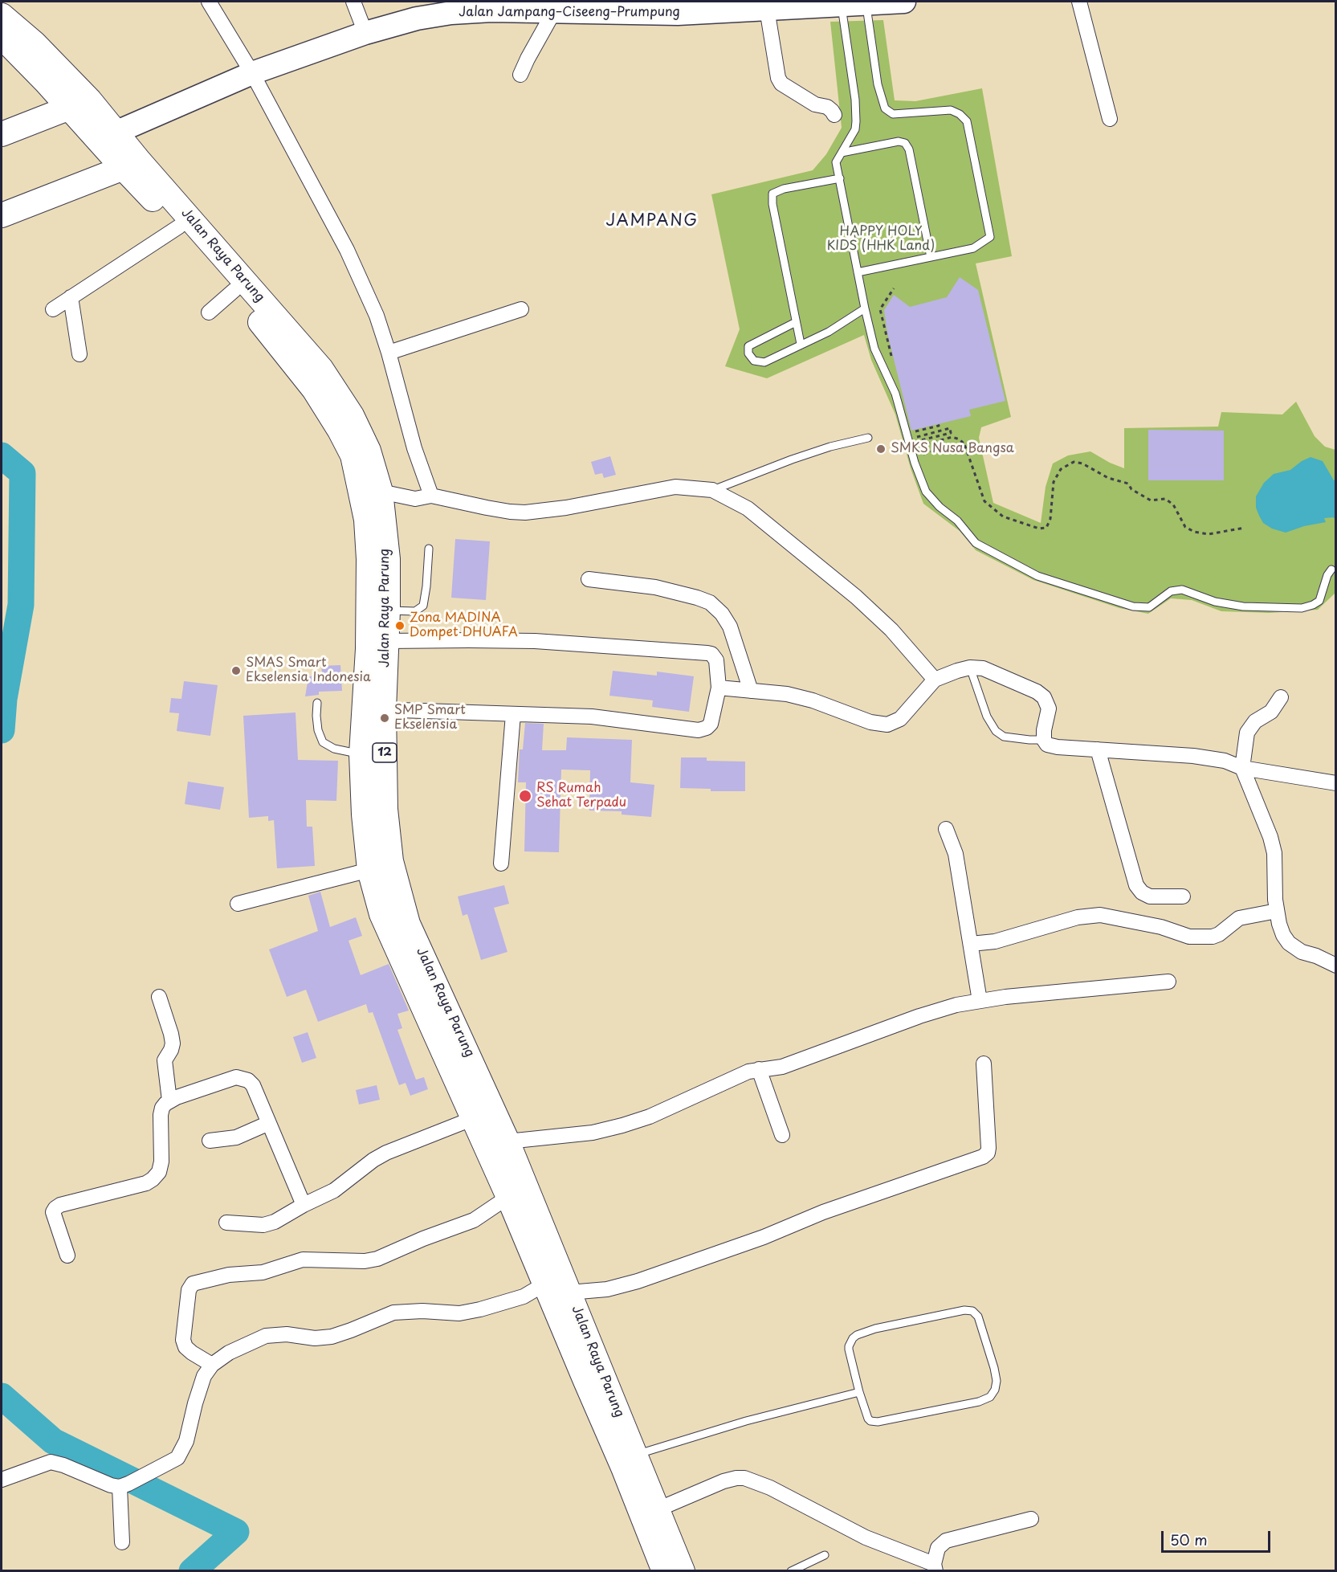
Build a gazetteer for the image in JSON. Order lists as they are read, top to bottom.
{
  "streets": {
    "highway": ["Jalan Raya Parung", "12"],
    "main road": ["Jalan Jampang–Ciseeng–Prumpung"]
  },
  "crossings": [
    ["Jalan Jampang–Ciseeng–Prumpung", "Jalan Raya Parung"]
  ],
  "districts": ["JAMPANG"],
  "parks": ["HAPPY HOLY KIDS (HHK Land)"],
  "places": [
    "SMKS Nusa Bangsa",
    "Zona MADINA Dompet DHUAFA",
    "SMAS Smart Ekselensia Indonesia",
    "SMP Smart Ekselensia",
    "RS Rumah Sehat Terpadu"
  ],
  "scale_bar": "50 m"
}
